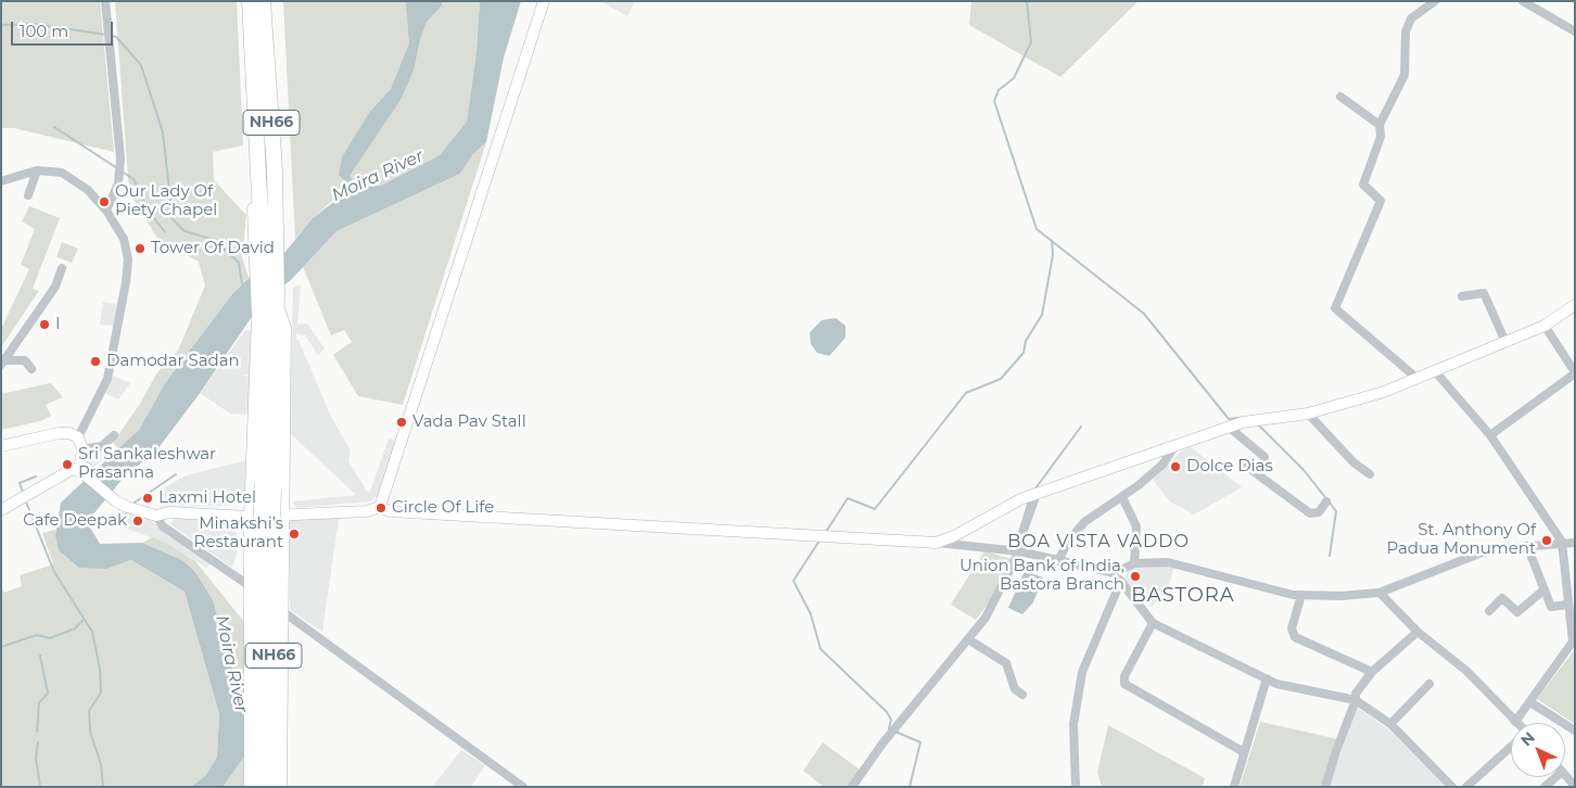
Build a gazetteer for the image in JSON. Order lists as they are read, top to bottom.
{
  "streets": {
    "highway": ["NH66"]
  },
  "districts": ["BOA VISTA VADDO", "BASTORA"],
  "water": ["Moira River"],
  "places": [
    "Our Lady Of Piety Chapel",
    "Tower Of David",
    "I",
    "Damodar Sadan",
    "Vada Pav Stall",
    "Sri Sankaleshwar Prasanna",
    "Dolce Dias",
    "Laxmi Hotel",
    "Circle Of Life",
    "Cafe Deepak",
    "Minakshi’s Restaurant",
    "St. Anthony Of Padua Monument",
    "Union Bank of India, Bastora Branch"
  ],
  "scale_bar": "100 m",
  "north": "top left"
}
